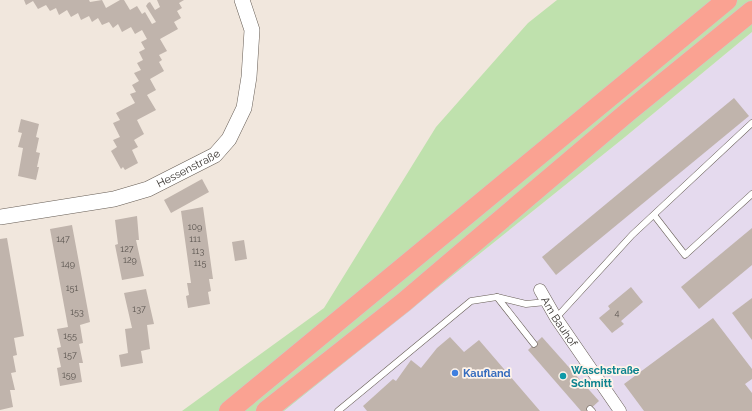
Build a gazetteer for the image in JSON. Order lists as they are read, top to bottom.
{
  "streets": {
    "street": ["Hessenstraße", "Am Bauhof"]
  },
  "places": ["Kaufland", "Waschstraße Schmitt"],
  "house_numbers": [
    "109",
    "147",
    "111",
    "127",
    "113",
    "129",
    "115",
    "149",
    "151",
    "137",
    "153",
    "4",
    "155",
    "157",
    "159"
  ]
}
